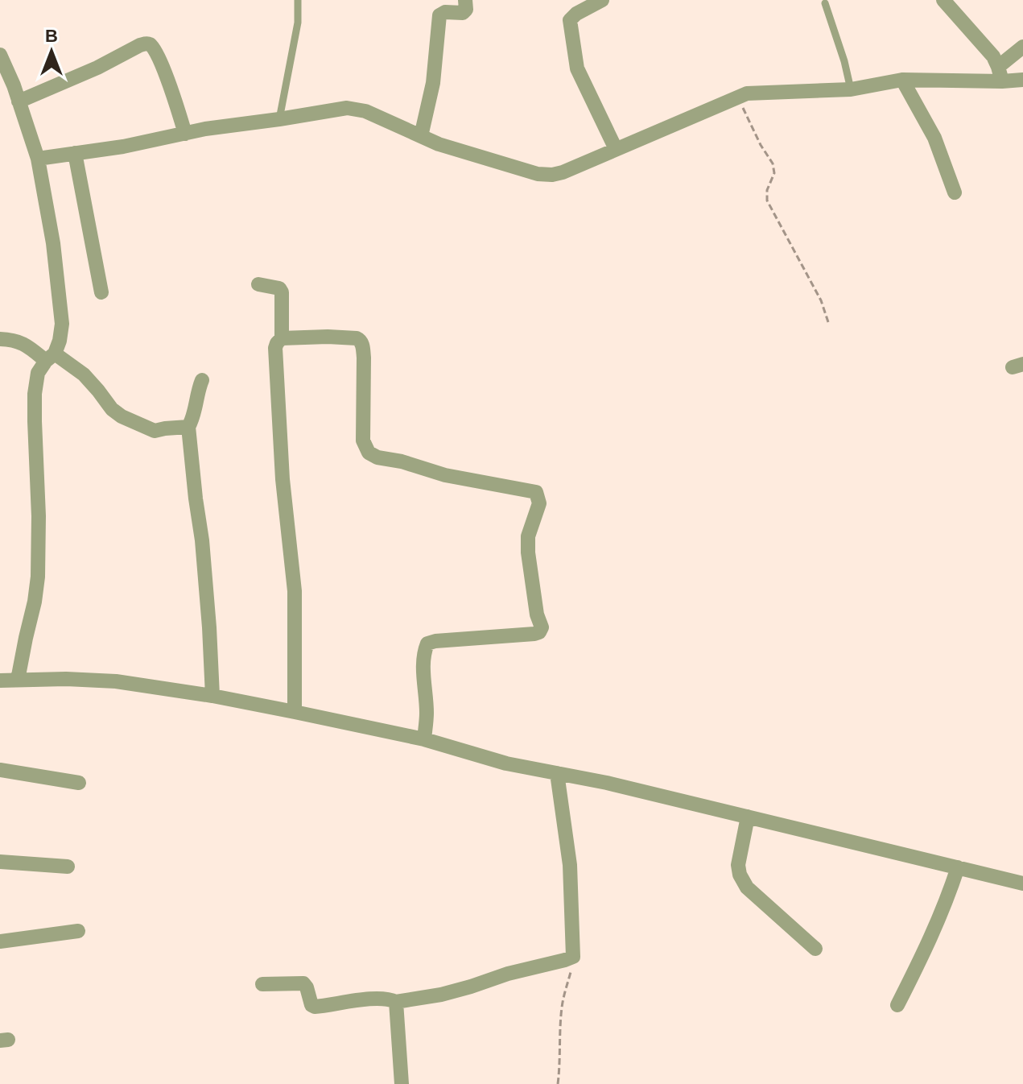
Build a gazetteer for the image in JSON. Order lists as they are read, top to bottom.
{
  "north": "top"
}
